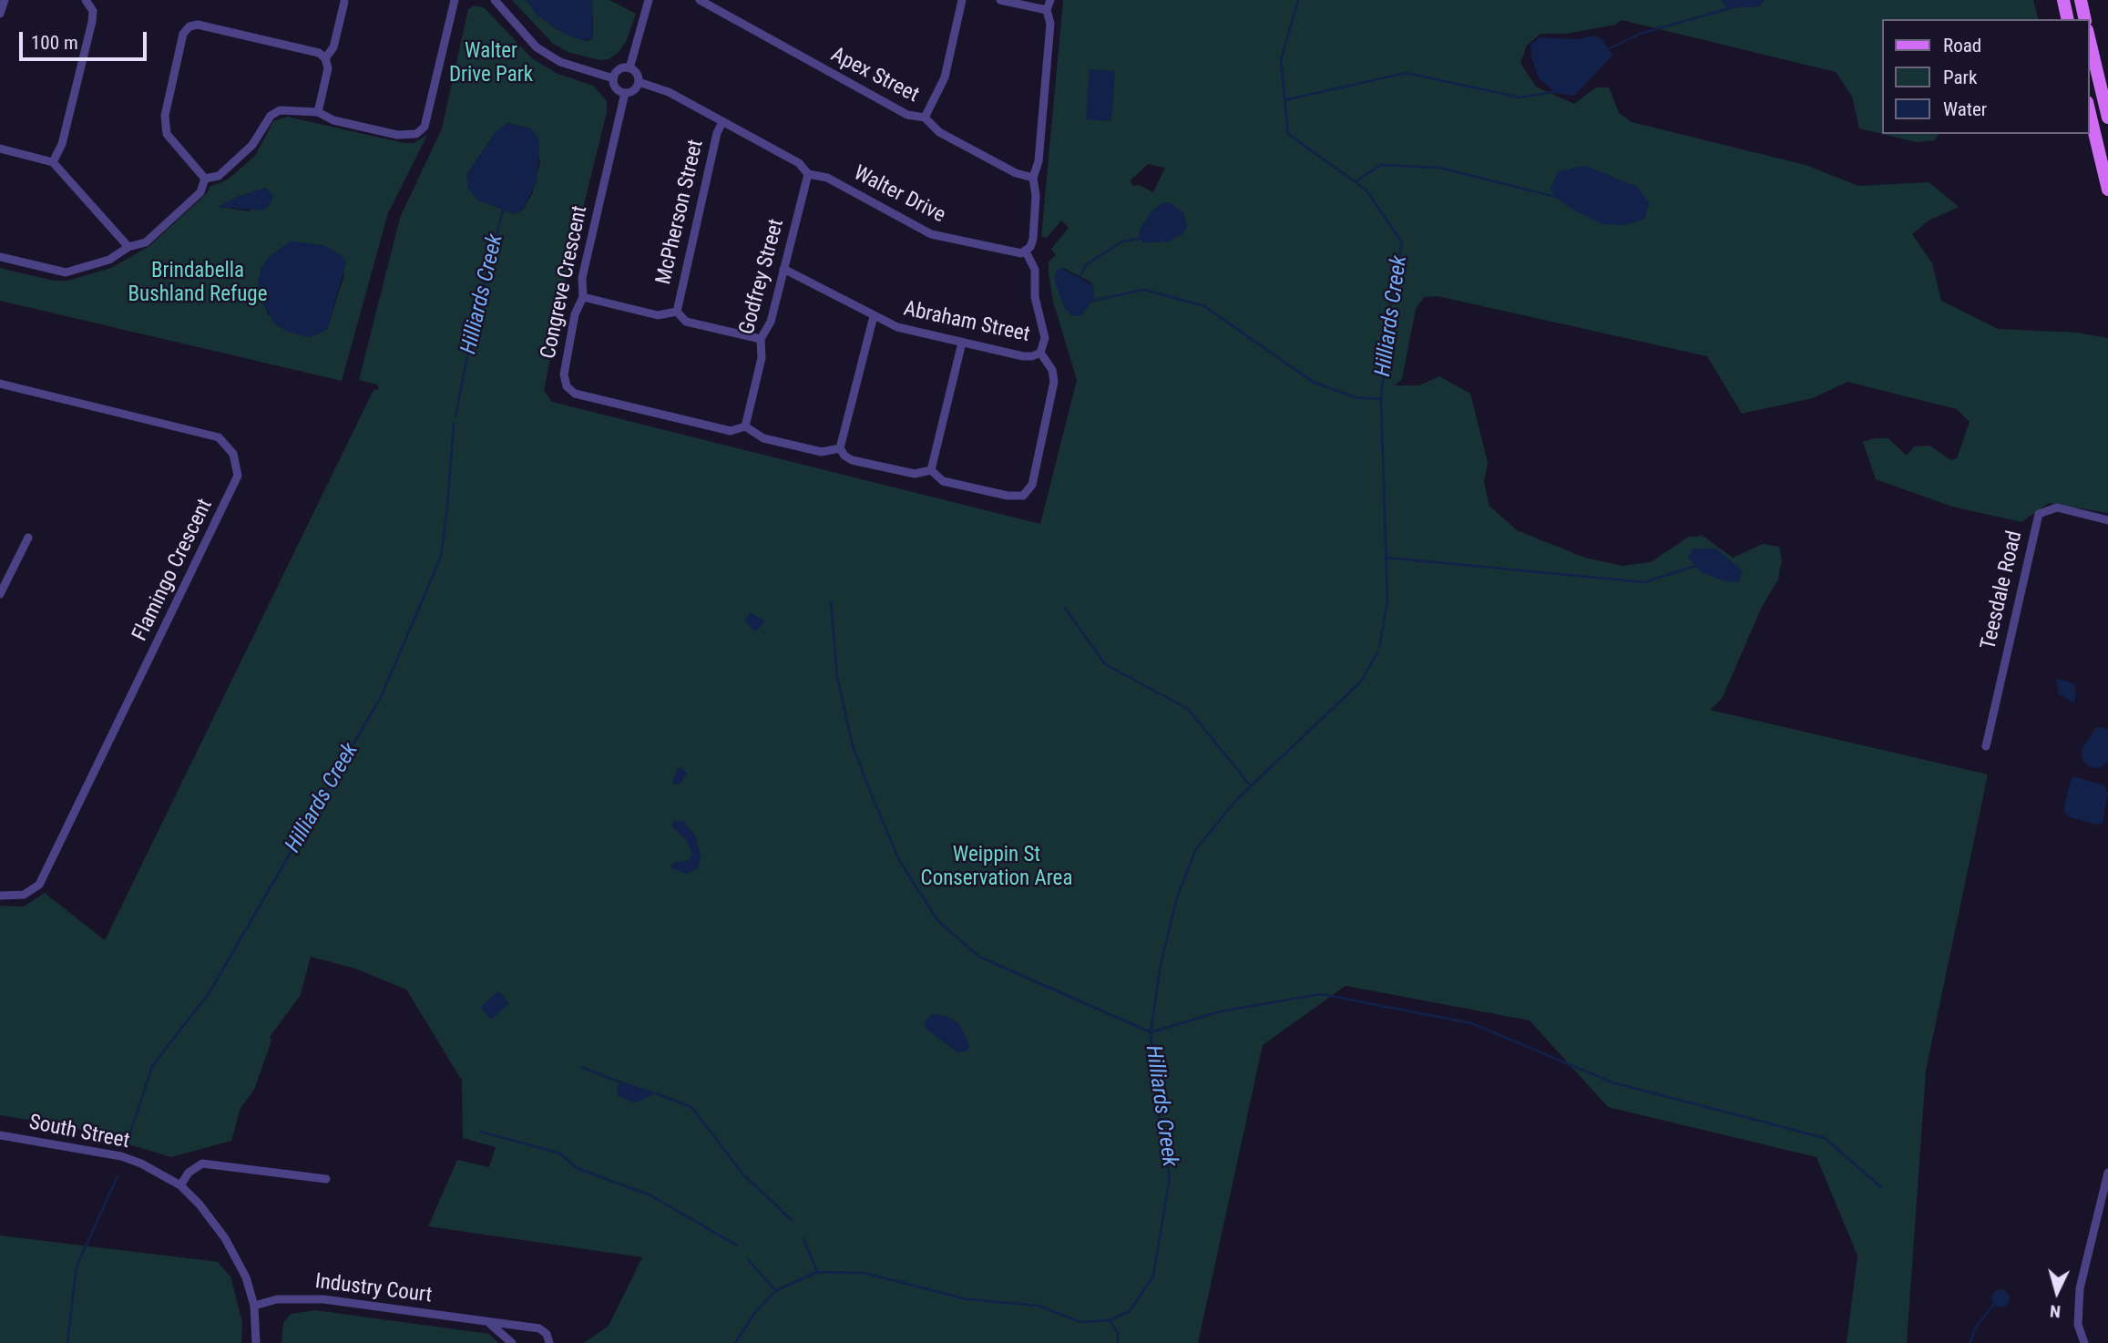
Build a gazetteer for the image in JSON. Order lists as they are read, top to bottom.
{
  "streets": {
    "street": [
      "Apex Street",
      "Walter Drive",
      "McPherson Street",
      "Godfrey Street",
      "Congreve Crescent",
      "Abraham Street",
      "Flamingo Crescent",
      "Teesdale Road",
      "South Street",
      "Industry Court"
    ]
  },
  "crossings": [
    ["Walter Drive", "McPherson Street"],
    ["Walter Drive", "Godfrey Street"],
    ["Walter Drive", "Congreve Crescent"],
    ["Godfrey Street", "Congreve Crescent"],
    ["Godfrey Street", "Abraham Street"],
    ["South Street", "Industry Court"]
  ],
  "water": ["Hilliards Creek"],
  "parks": ["Walter Drive Park", "Brindabella Bushland Refuge", "Weippin St Conservation Area"],
  "legend": ["Road", "Park", "Water"],
  "scale_bar": "100 m",
  "north": "bottom"
}
